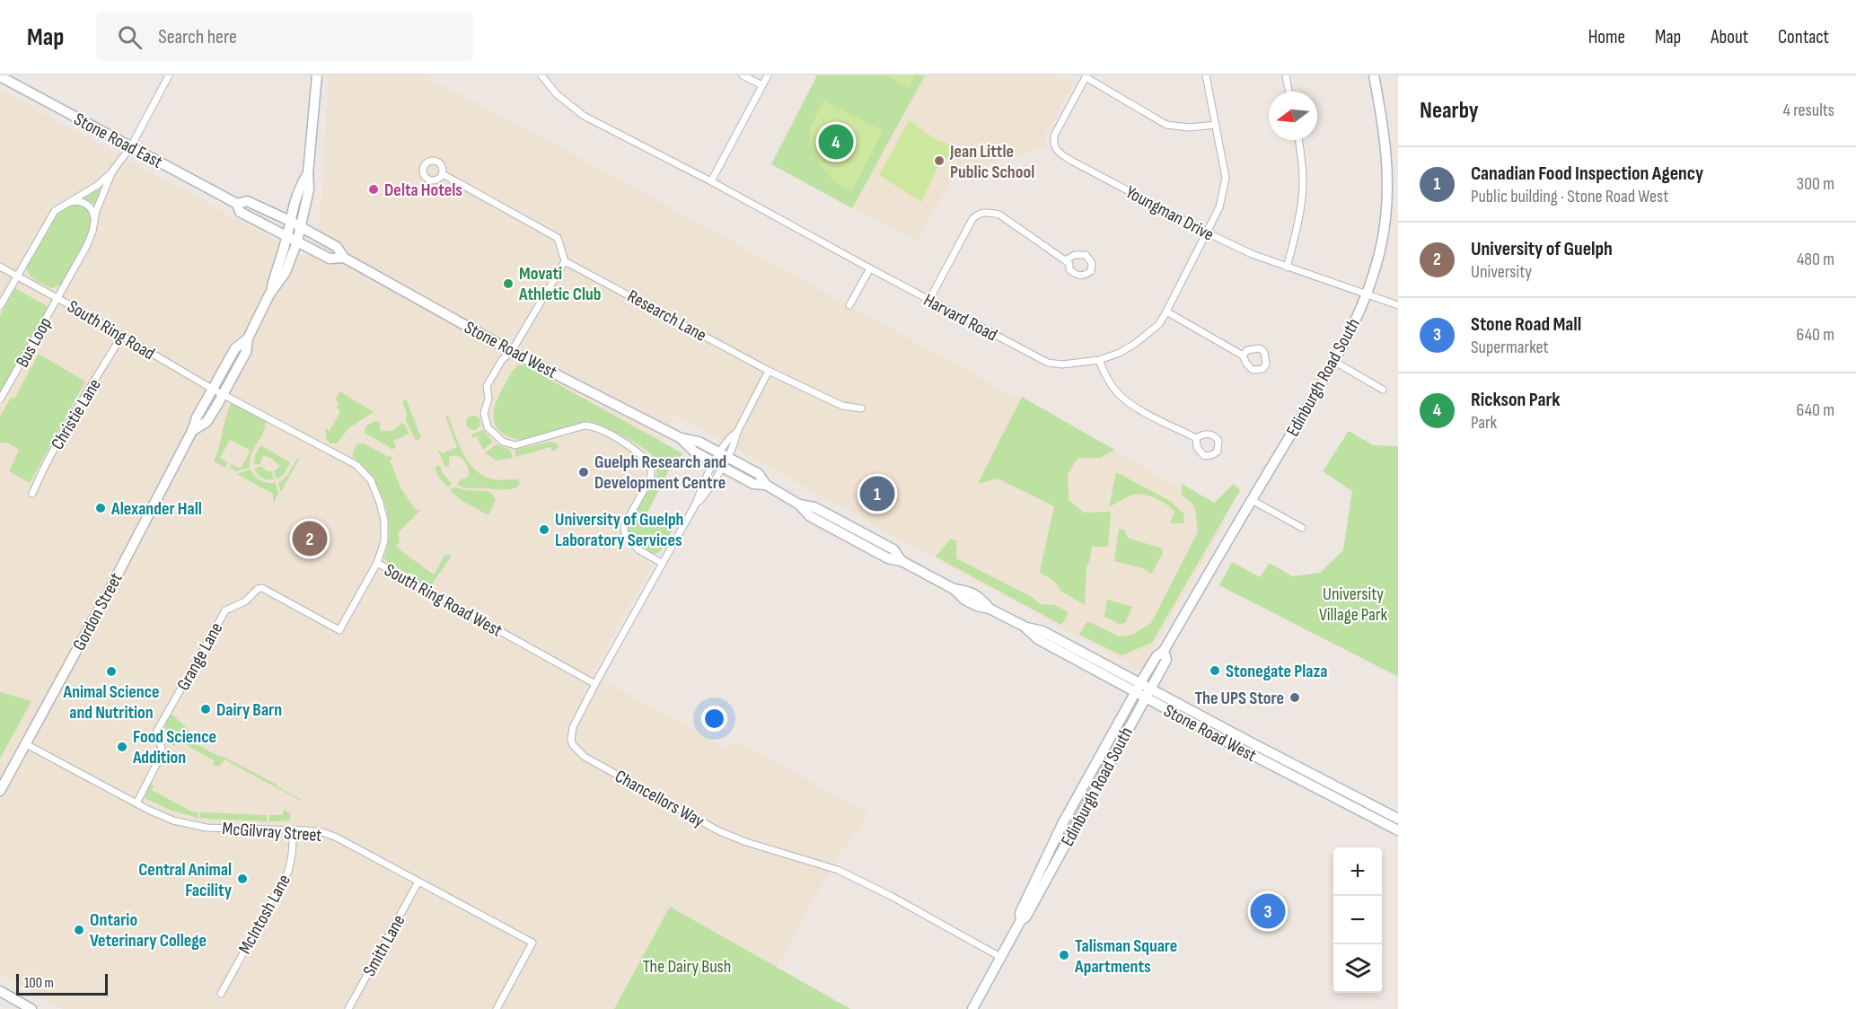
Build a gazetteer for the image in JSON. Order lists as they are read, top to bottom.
{
  "streets": {
    "main road": [
      "Stone Road East",
      "Stone Road West",
      "Edinburgh Road South",
      "Gordon Street"
    ],
    "street": [
      "Youngman Drive",
      "Research Lane",
      "Harvard Road",
      "South Ring Road",
      "Bus Loop",
      "Christie Lane",
      "South Ring Road West",
      "Grange Lane",
      "Chancellors Way",
      "McGilvray Street",
      "McIntosh Lane",
      "Smith Lane"
    ]
  },
  "crossings": [
    ["Stone Road East", "Bus Loop"],
    ["Stone Road East", "Stone Road West"],
    ["Stone Road East", "Gordon Street"],
    ["Youngman Drive", "Harvard Road"],
    ["Youngman Drive", "Edinburgh Road South"],
    ["South Ring Road", "Bus Loop"],
    ["South Ring Road", "Christie Lane"],
    ["South Ring Road", "South Ring Road West"],
    ["South Ring Road", "Gordon Street"],
    ["Stone Road West", "Edinburgh Road South"],
    ["Stone Road West", "Gordon Street"],
    ["Stone Road West", "Chancellors Way"],
    ["Edinburgh Road South", "Chancellors Way"],
    ["South Ring Road West", "Gordon Street"],
    ["South Ring Road West", "Grange Lane"],
    ["South Ring Road West", "Chancellors Way"],
    ["Gordon Street", "McGilvray Street"],
    ["Grange Lane", "McGilvray Street"],
    ["McGilvray Street", "McIntosh Lane"],
    ["McGilvray Street", "Smith Lane"]
  ],
  "parks": ["University Village Park", "The Dairy Bush"],
  "places": [
    "Jean Little Public School",
    "Delta Hotels",
    "Movati Athletic Club",
    "Guelph Research and Development Centre",
    "Alexander Hall",
    "University of Guelph Laboratory Services",
    "Stonegate Plaza",
    "Animal Science and Nutrition",
    "The UPS Store",
    "Dairy Barn",
    "Food Science Addition",
    "Central Animal Facility",
    "Ontario Veterinary College",
    "Talisman Square Apartments"
  ],
  "scale_bar": "100 m",
  "north": "left",
  "page": {
    "header": "Map",
    "search": "Search here",
    "nav": [
      "Home",
      "Map",
      "About",
      "Contact"
    ],
    "heading": ["Nearby", "4 results"],
    "pins": [
      "4",
      "1",
      "2",
      "3"
    ],
    "list": [
      {
        "mark": "1",
        "name": "Canadian Food Inspection Agency",
        "note": "Public building · Stone Road West",
        "value": "300 m"
      },
      {
        "mark": "2",
        "name": "University of Guelph",
        "note": "University",
        "value": "480 m"
      },
      {
        "mark": "3",
        "name": "Stone Road Mall",
        "note": "Supermarket",
        "value": "640 m"
      },
      {
        "mark": "4",
        "name": "Rickson Park",
        "note": "Park",
        "value": "640 m"
      }
    ],
    "map_buttons": ["+", "−"],
    "scale": "100 m"
  }
}
